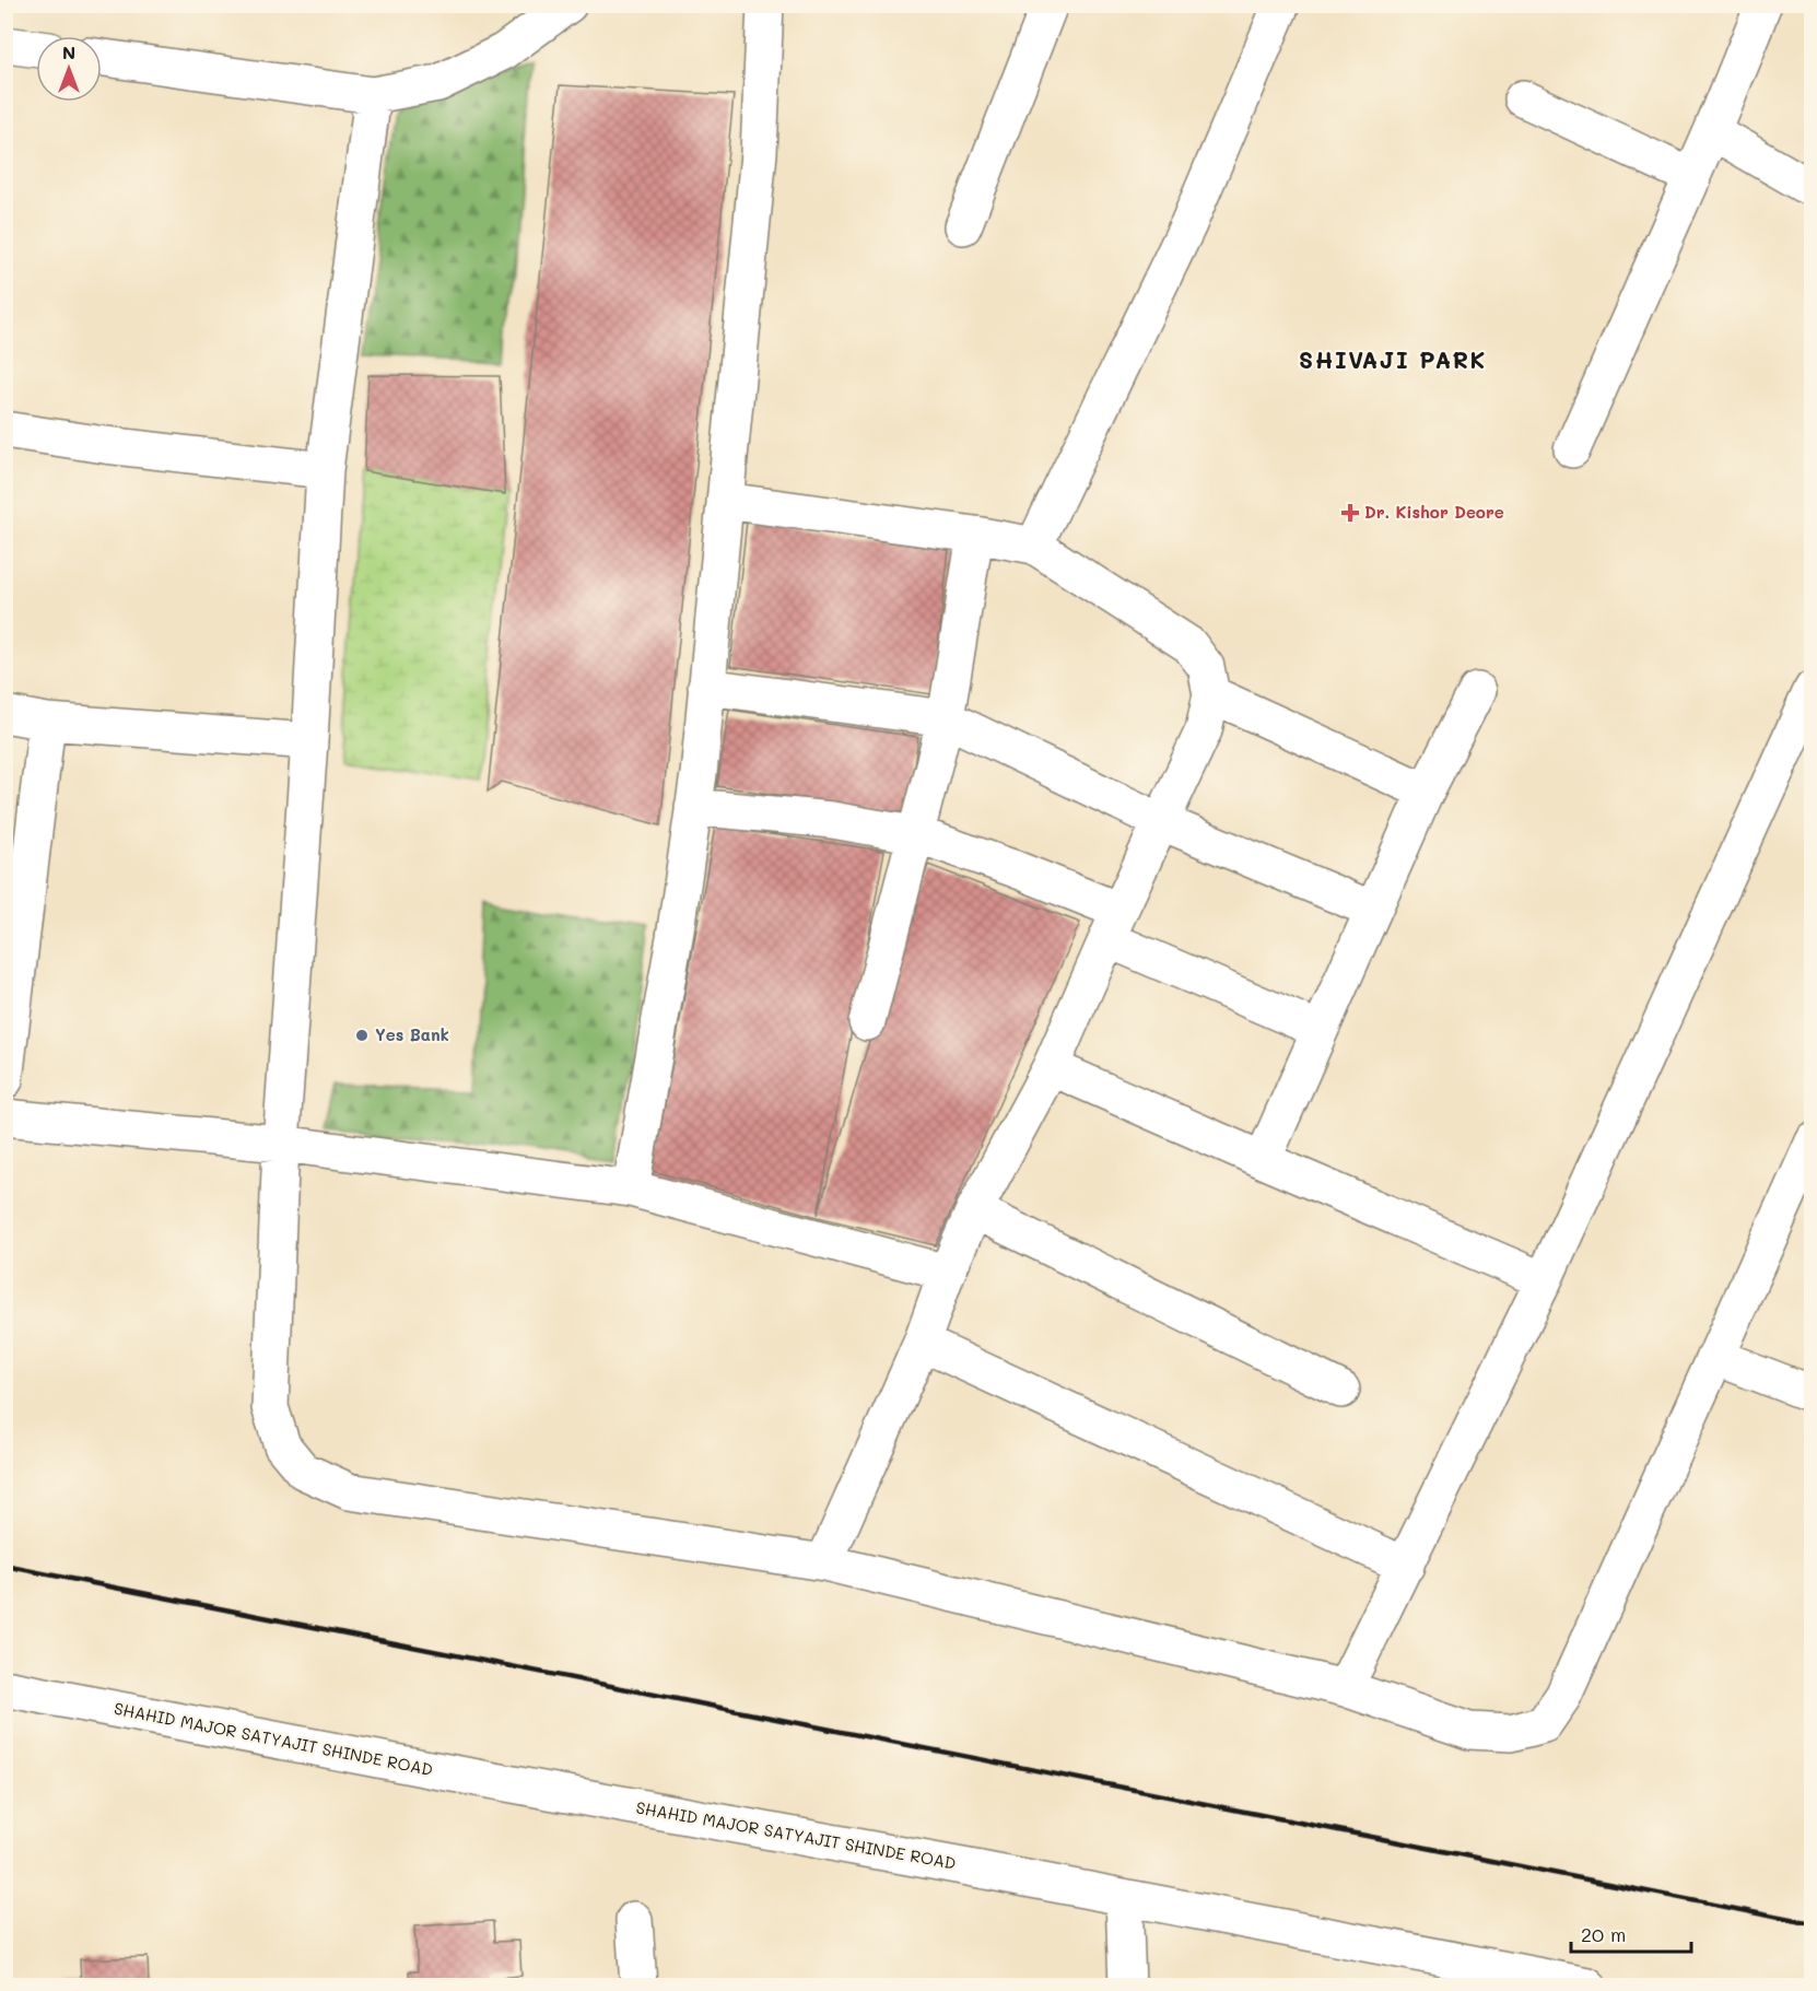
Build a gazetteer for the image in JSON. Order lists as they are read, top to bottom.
{
  "streets": {
    "street": ["SHAHID MAJOR SATYAJIT SHINDE ROAD"]
  },
  "districts": ["SHIVAJI PARK"],
  "places": {
    "health": ["Dr. Kishor Deore"],
    "other": ["Yes Bank"]
  },
  "scale_bar": "20 m",
  "north": "top"
}
